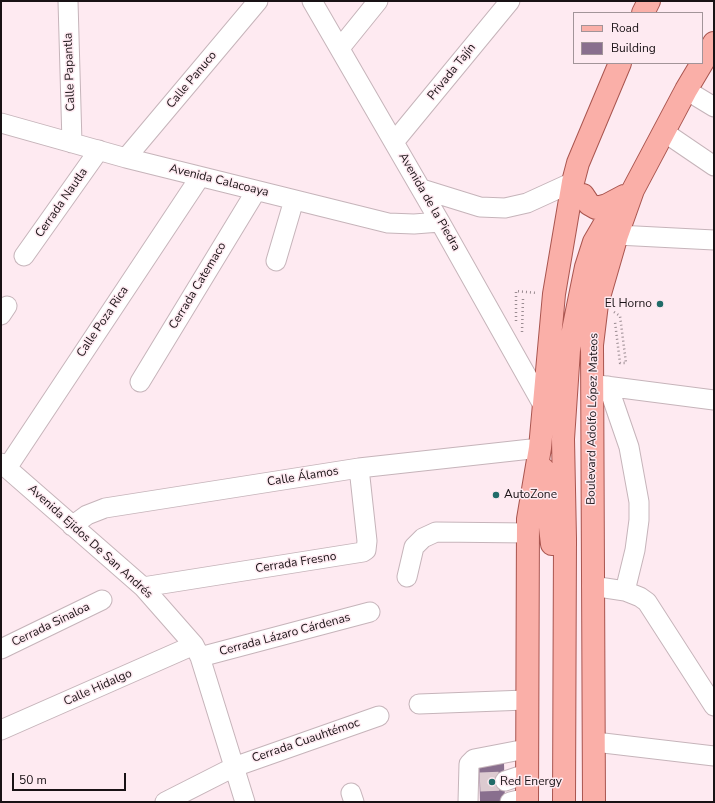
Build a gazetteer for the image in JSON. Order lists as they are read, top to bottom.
{
  "streets": {
    "main road": ["Boulevard Adolfo López Mateos"],
    "street": [
      "Calle Papantla",
      "Privada Tajín",
      "Calle Panuco",
      "Avenida Calacoaya",
      "Avenida de la Piedra",
      "Cerrada Nautla",
      "Cerrada Catemaco",
      "Calle Poza Rica",
      "Calle Álamos",
      "Avenida Ejidos De San Andrés",
      "Cerrada Fresno",
      "Cerrada Sinaloa",
      "Cerrada Lázaro Cárdenas",
      "Calle Hidalgo",
      "Cerrada Cuauhtémoc"
    ]
  },
  "crossings": [
    ["Calle Papantla", "Avenida Calacoaya"],
    ["Privada Tajín", "Avenida de la Piedra"],
    ["Calle Panuco", "Avenida Calacoaya"],
    ["Avenida Calacoaya", "Avenida de la Piedra"],
    ["Avenida Calacoaya", "Cerrada Nautla"],
    ["Avenida Calacoaya", "Cerrada Catemaco"],
    ["Avenida Calacoaya", "Calle Poza Rica"],
    ["Avenida de la Piedra", "Boulevard Adolfo López Mateos"],
    ["Calle Poza Rica", "Avenida Ejidos De San Andrés"],
    ["Boulevard Adolfo López Mateos", "Calle Álamos"],
    ["Calle Álamos", "Avenida Ejidos De San Andrés"],
    ["Calle Álamos", "Cerrada Fresno"],
    ["Avenida Ejidos De San Andrés", "Cerrada Fresno"],
    ["Avenida Ejidos De San Andrés", "Cerrada Lázaro Cárdenas"],
    ["Avenida Ejidos De San Andrés", "Calle Hidalgo"],
    ["Avenida Ejidos De San Andrés", "Cerrada Cuauhtémoc"],
    ["Cerrada Lázaro Cárdenas", "Calle Hidalgo"]
  ],
  "places": ["El Horno", "AutoZone", "Red Energy"],
  "legend": ["Road", "Building"],
  "scale_bar": "50 m"
}
